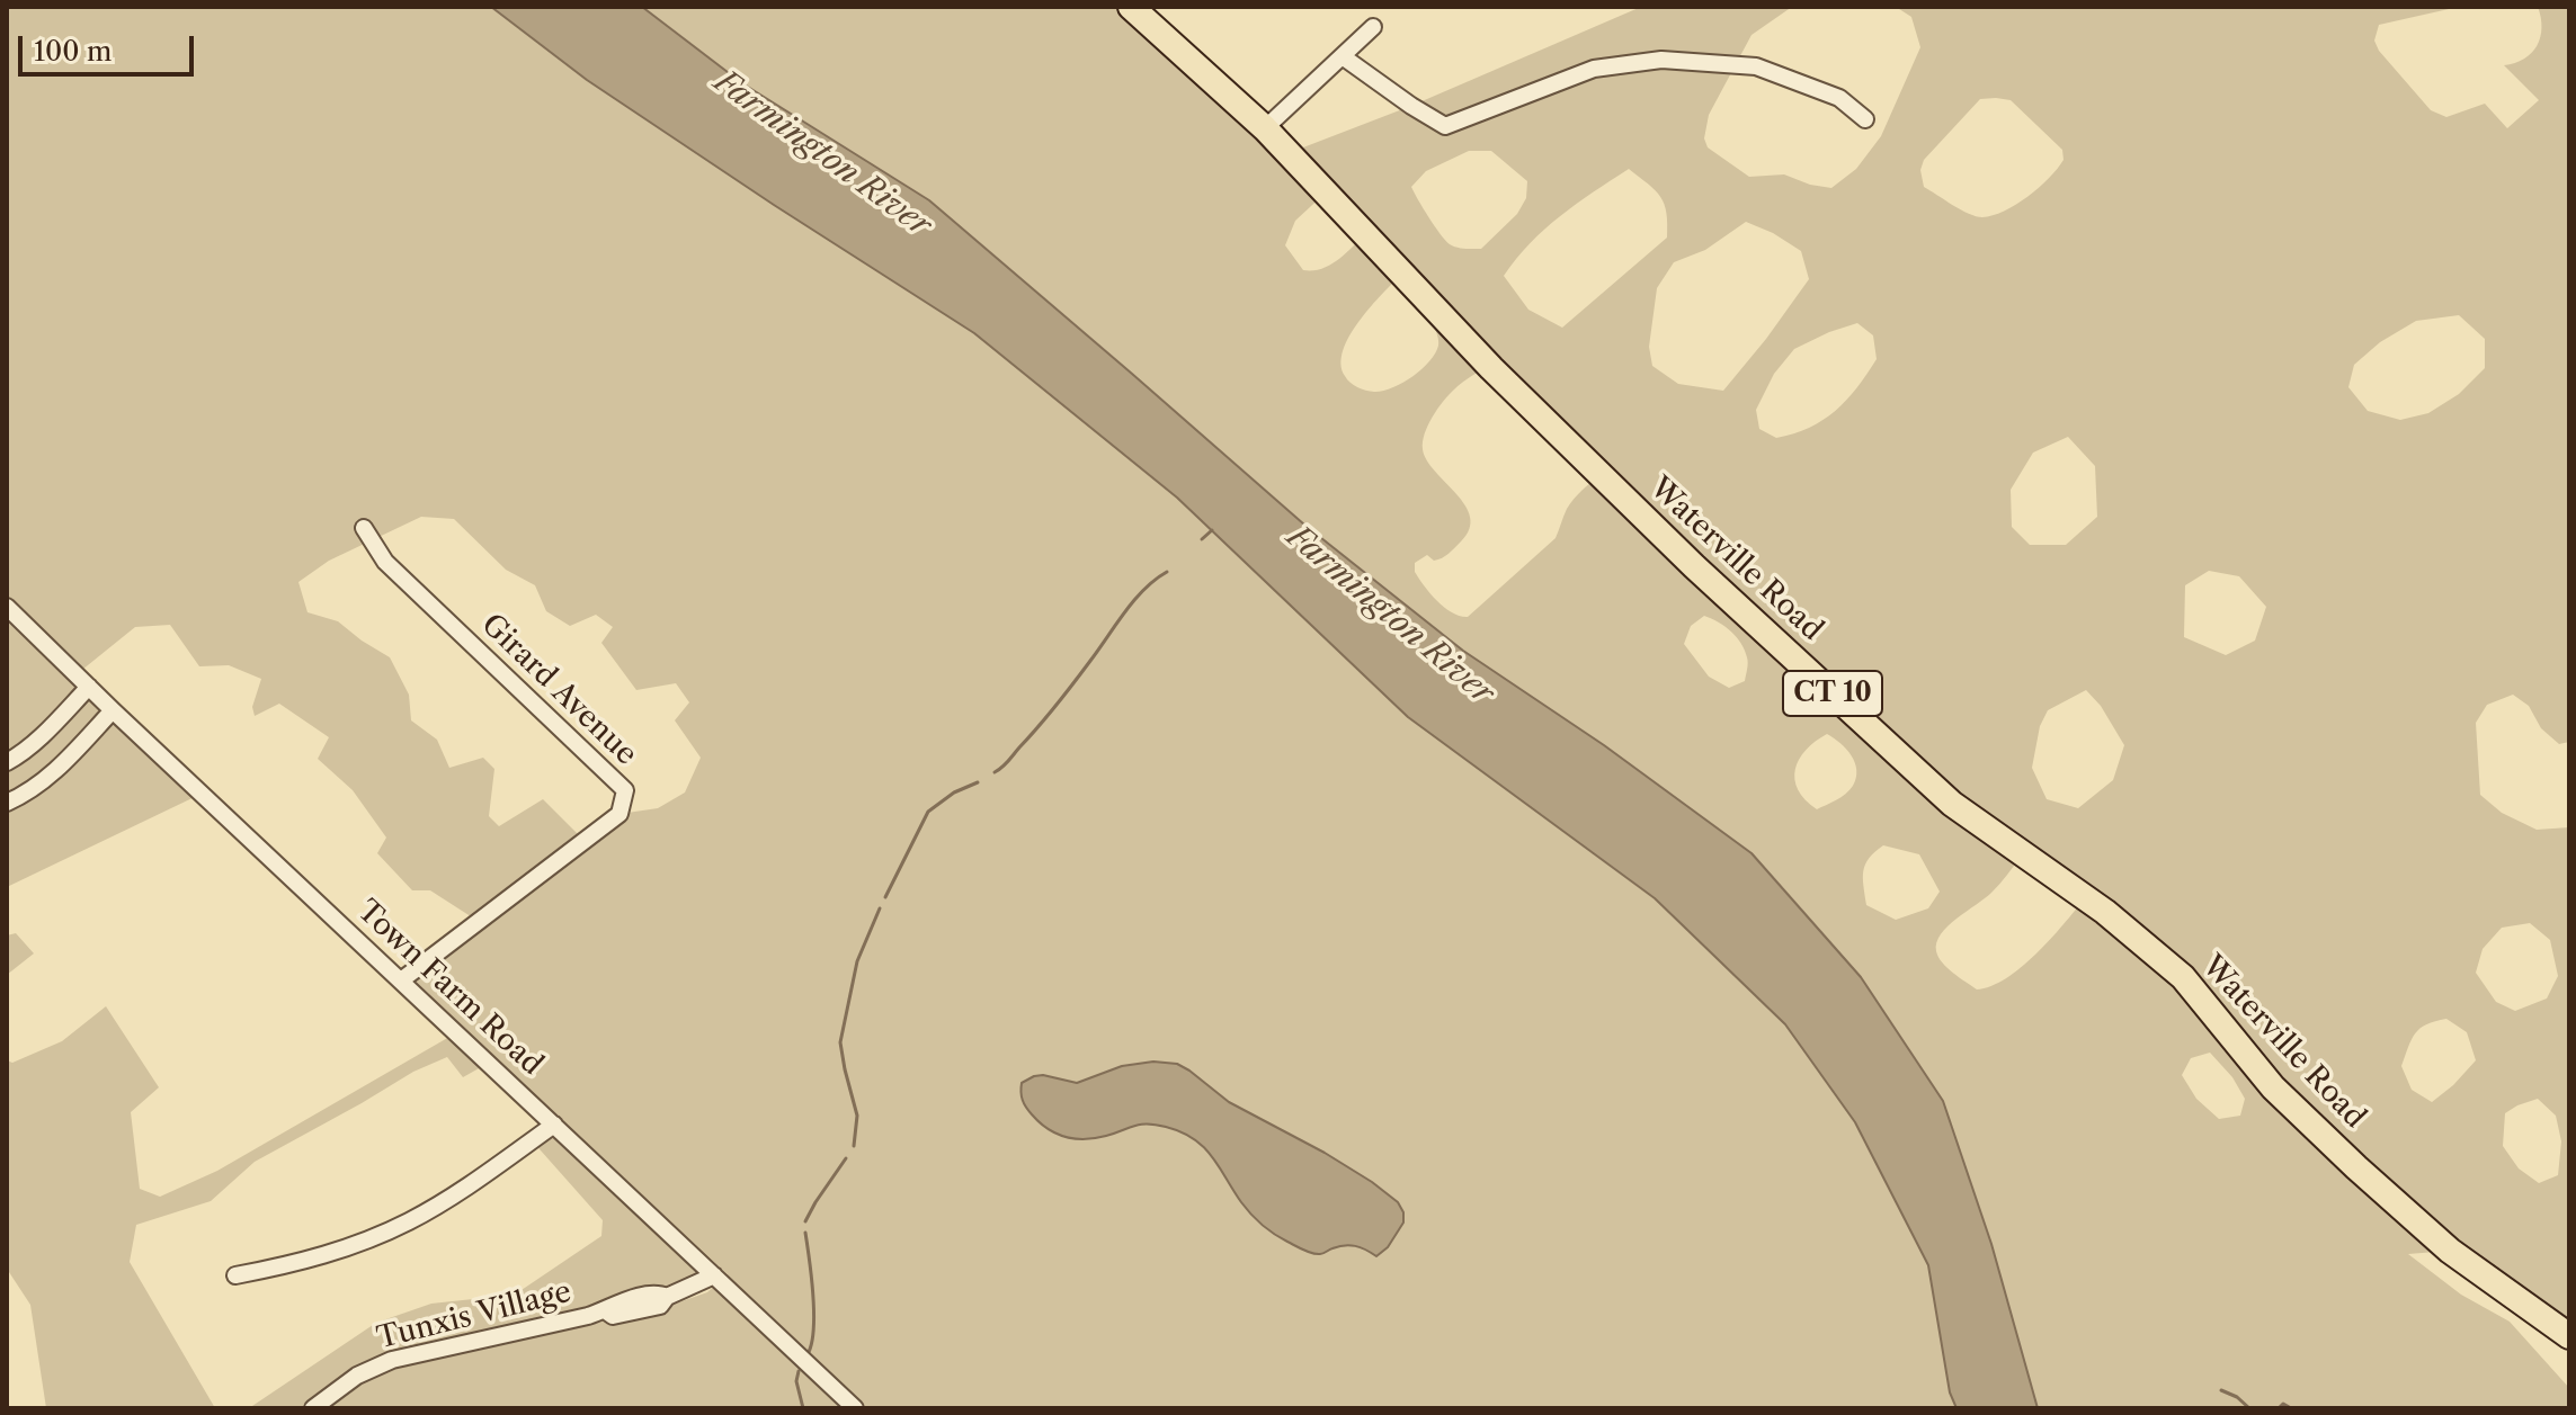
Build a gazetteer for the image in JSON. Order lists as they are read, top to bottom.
{
  "streets": {
    "highway": ["Waterville Road", "CT 10"],
    "street": ["Girard Avenue", "Town Farm Road", "Tunxis Village"]
  },
  "crossings": [
    ["Girard Avenue", "Town Farm Road"],
    ["Town Farm Road", "Tunxis Village"]
  ],
  "water": ["Farmington River"],
  "scale_bar": "100 m"
}
